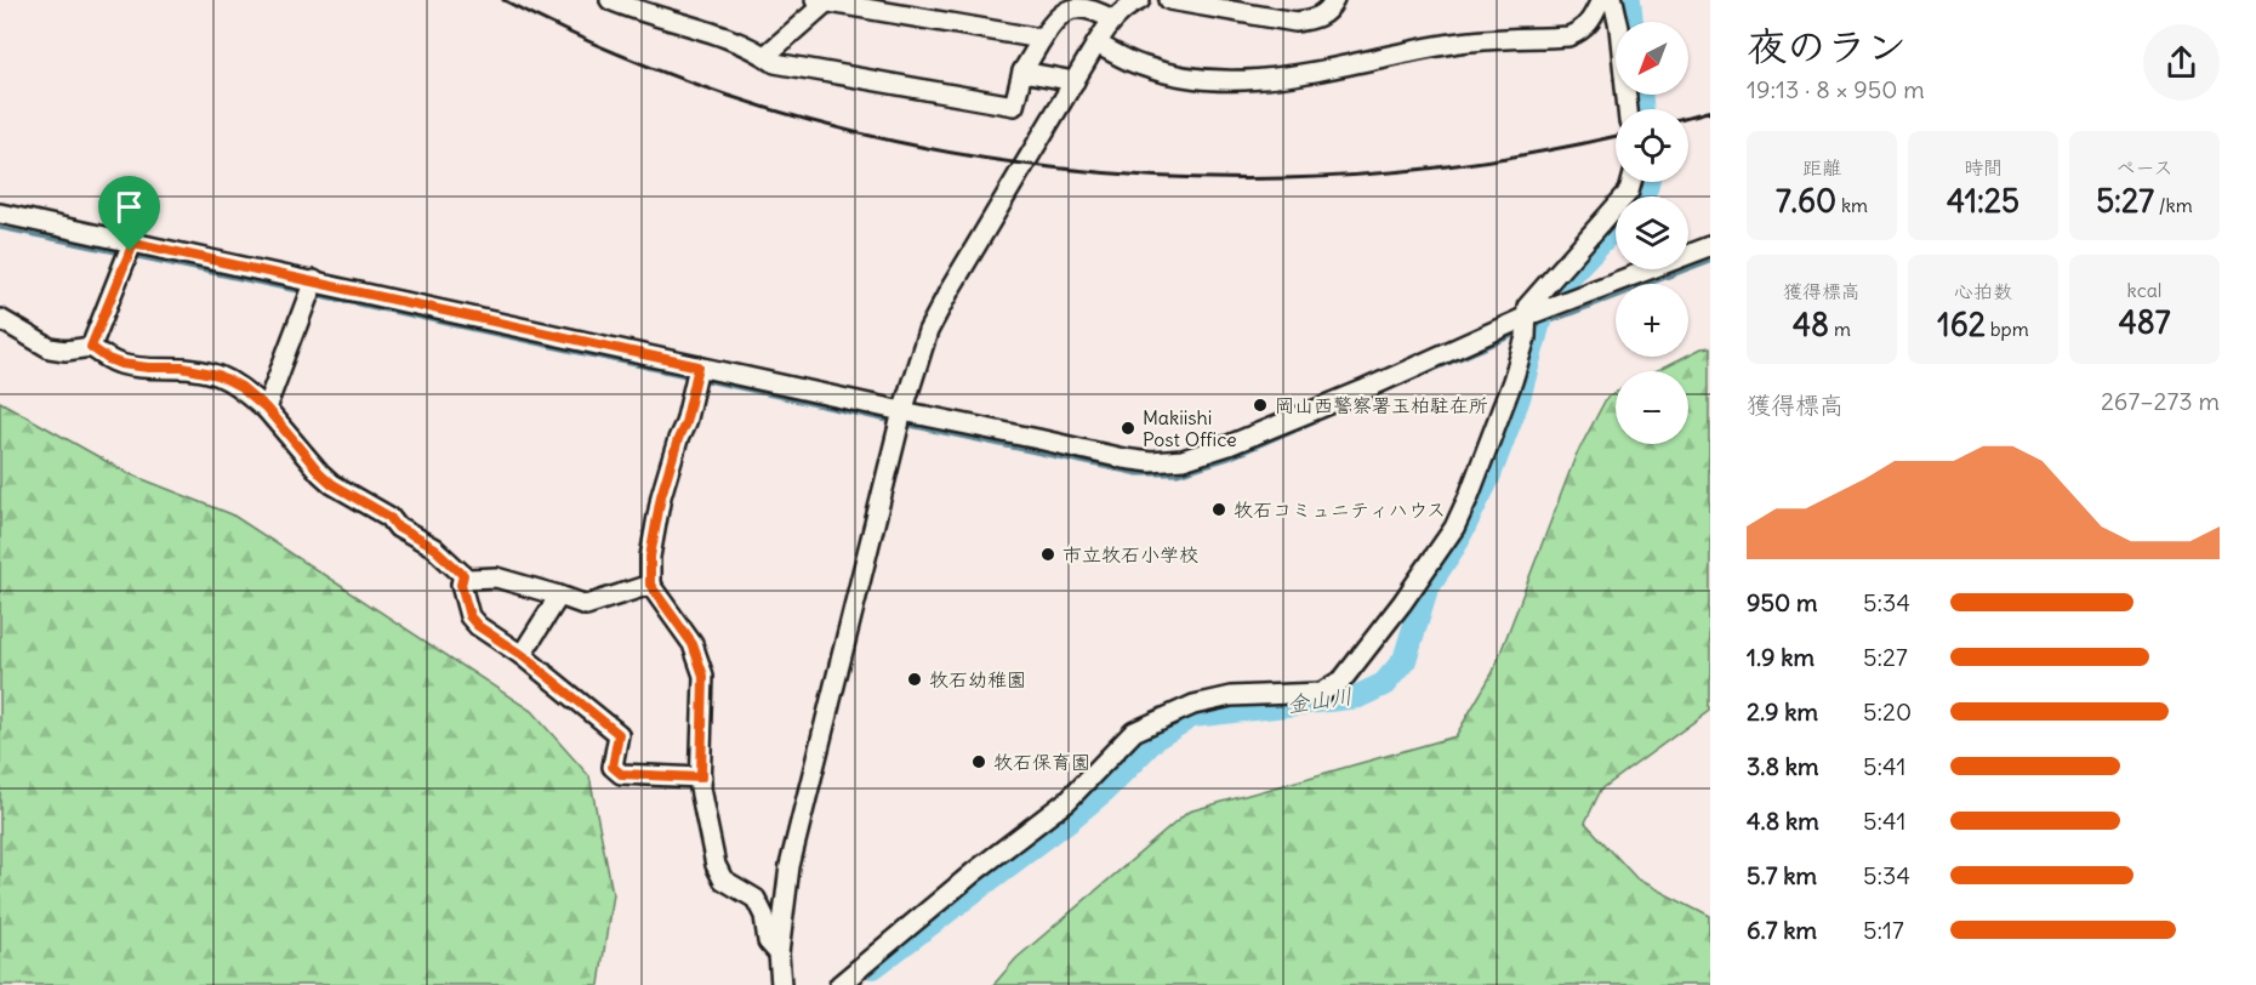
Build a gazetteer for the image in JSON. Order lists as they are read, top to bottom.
{
  "water": ["金山川"],
  "places": [
    "岡山西警察署玉柏駐在所",
    "Makiishi Post Office",
    "牧石コミュニティハウス",
    "市立牧石小学校",
    "牧石幼稚園",
    "牧石保育園"
  ],
  "north": "bottom left",
  "page": {
    "heading": ["夜のラン", "19:13 · 8 × 950 m"],
    "map_buttons": ["+", "−"],
    "stats": [
      ["距離", "7.60 km"],
      ["時間", "41:25"],
      ["ペース", "5:27 /km"],
      ["獲得標高", "48 m"],
      ["心拍数", "162 bpm"],
      ["kcal", "487"]
    ],
    "chart": ["獲得標高", "267–273 m"],
    "list": [
      {
        "name": "950 m",
        "note": "5:34"
      },
      {
        "name": "1.9 km",
        "note": "5:27"
      },
      {
        "name": "2.9 km",
        "note": "5:20"
      },
      {
        "name": "3.8 km",
        "note": "5:41"
      },
      {
        "name": "4.8 km",
        "note": "5:41"
      },
      {
        "name": "5.7 km",
        "note": "5:34"
      },
      {
        "name": "6.7 km",
        "note": "5:17"
      }
    ]
  }
}
